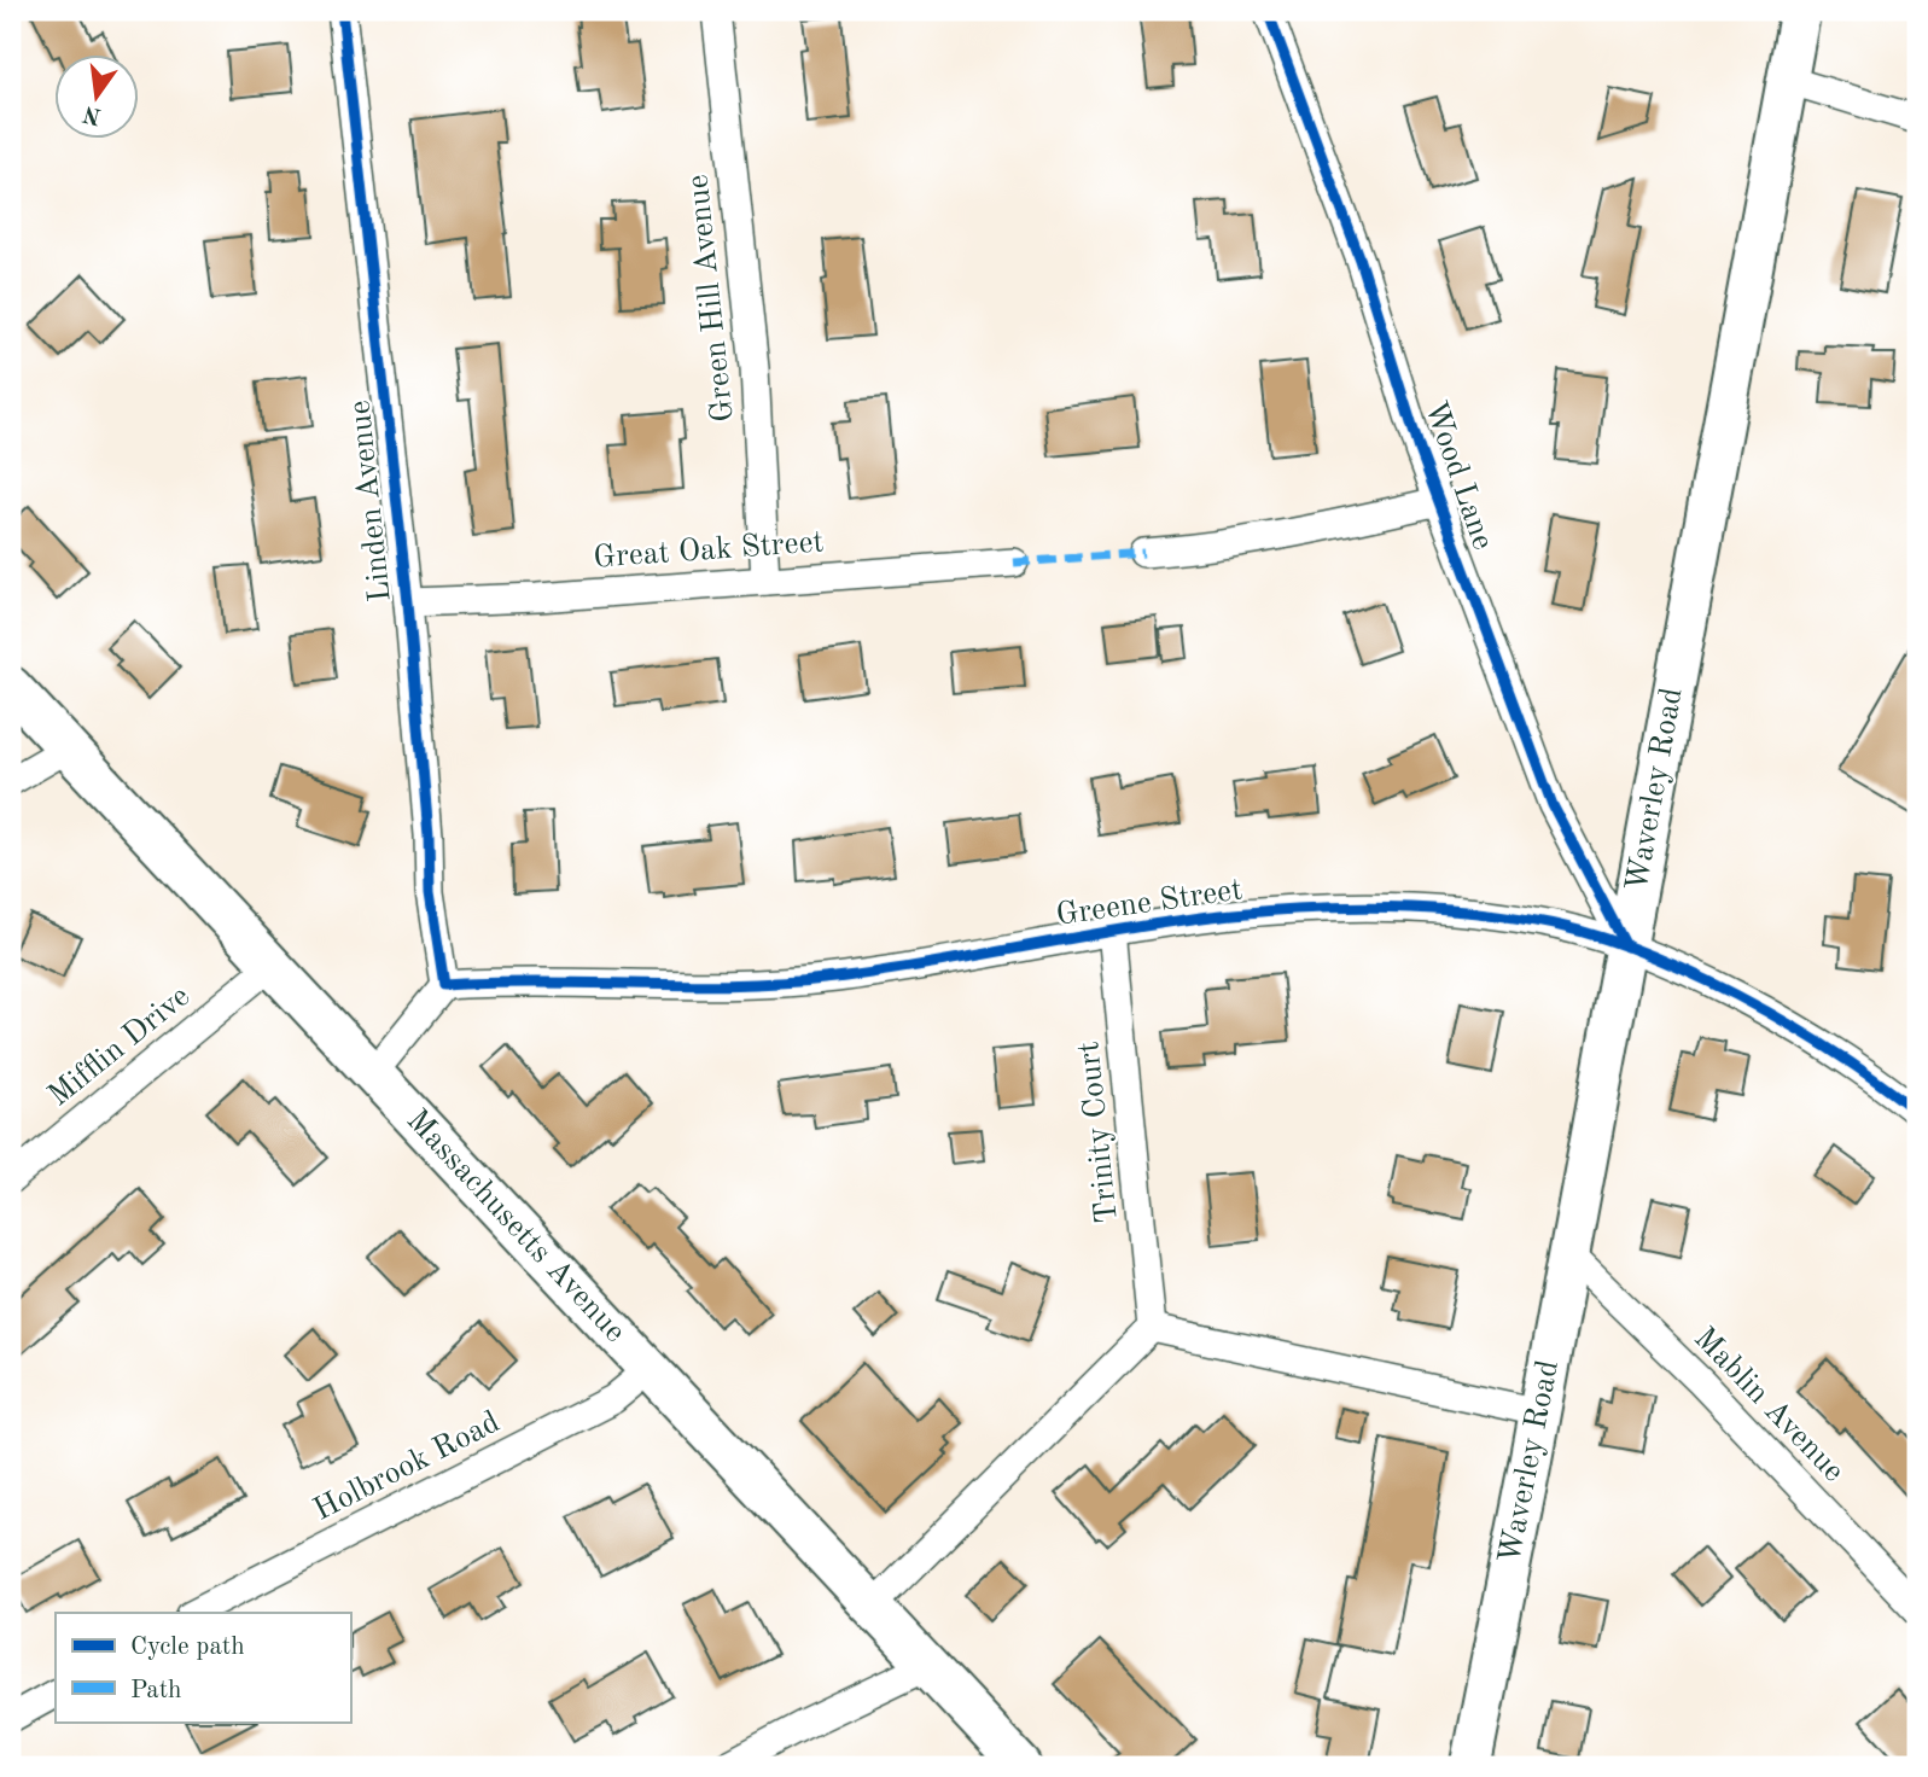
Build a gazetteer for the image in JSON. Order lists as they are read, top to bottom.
{
  "streets": {
    "main road": ["Waverley Road", "Massachusetts Avenue"],
    "street": [
      "Green Hill Avenue",
      "Wood Lane",
      "Linden Avenue",
      "Great Oak Street",
      "Greene Street",
      "Mifflin Drive",
      "Trinity Court",
      "Mablin Avenue",
      "Holbrook Road"
    ]
  },
  "crossings": [
    ["Green Hill Avenue", "Great Oak Street"],
    ["Wood Lane", "Waverley Road"],
    ["Wood Lane", "Greene Street"],
    ["Linden Avenue", "Great Oak Street"],
    ["Linden Avenue", "Greene Street"],
    ["Waverley Road", "Greene Street"],
    ["Waverley Road", "Mablin Avenue"],
    ["Greene Street", "Trinity Court"],
    ["Mifflin Drive", "Massachusetts Avenue"],
    ["Massachusetts Avenue", "Holbrook Road"]
  ],
  "legend": ["Cycle path", "Path"],
  "north": "bottom"
}
